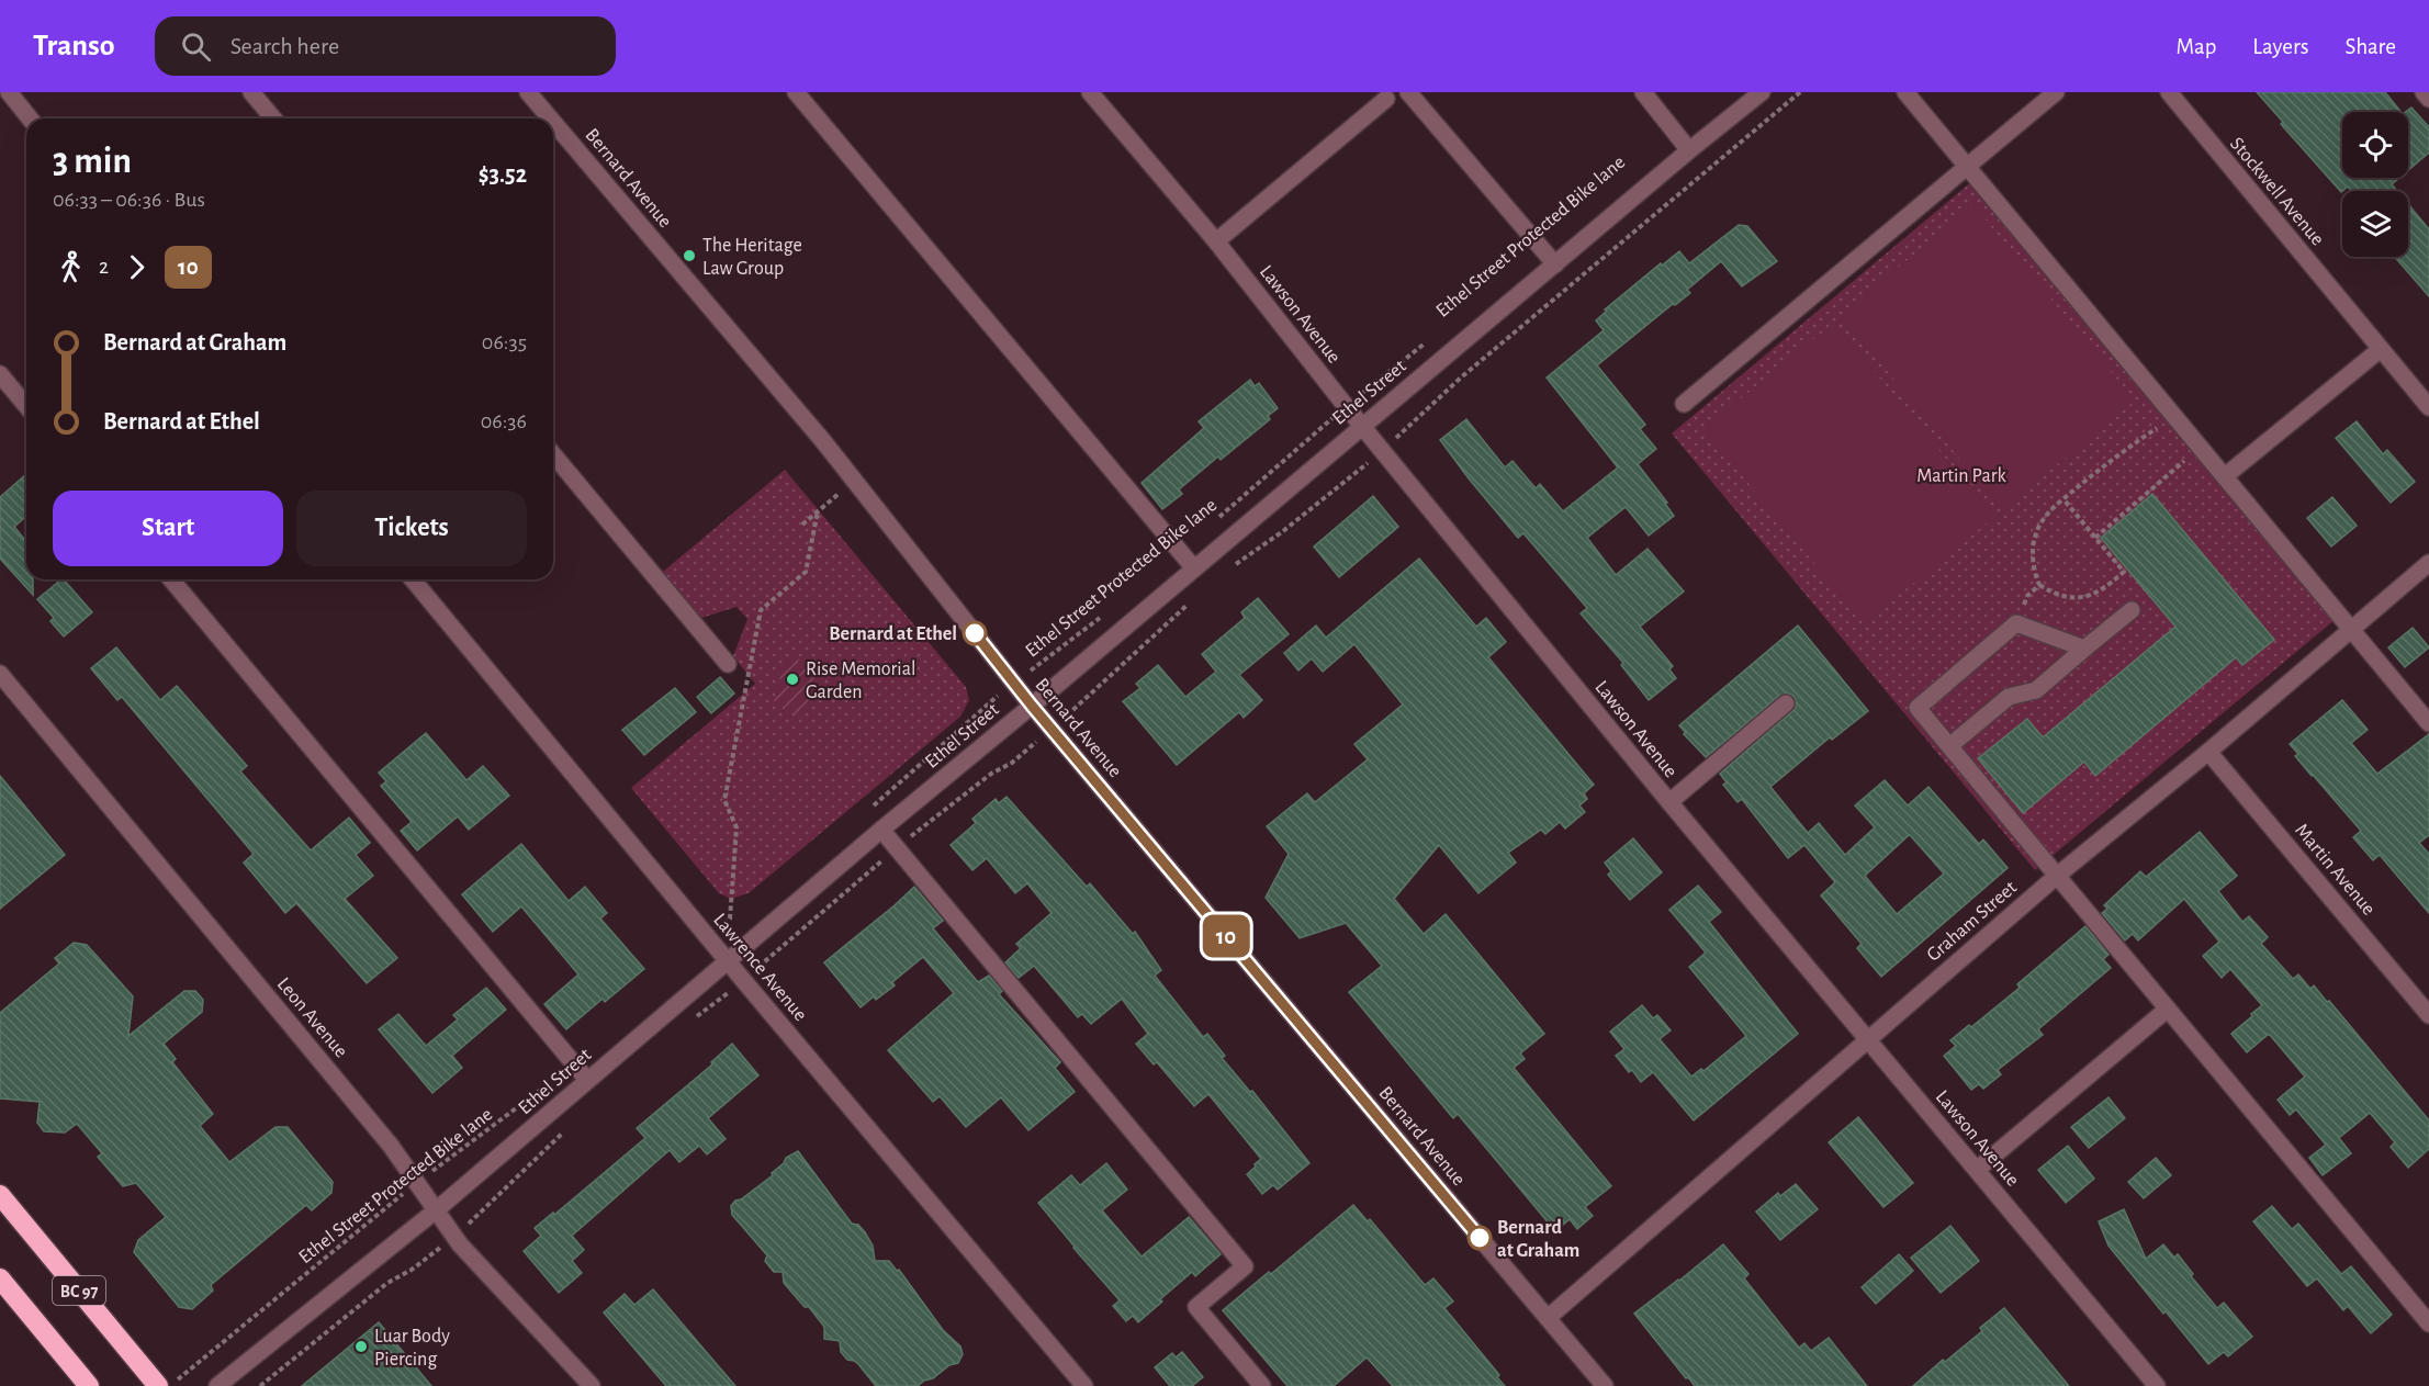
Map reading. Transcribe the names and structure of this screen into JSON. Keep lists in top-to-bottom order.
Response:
{
  "streets": {
    "highway": ["BC 97"],
    "street": [
      "Bernard Avenue",
      "Stockwell Avenue",
      "Lawson Avenue",
      "Ethel Street",
      "Martin Avenue",
      "Graham Street",
      "Lawrence Avenue",
      "Leon Avenue"
    ],
    "path": ["Ethel Street Protected Bike lane"]
  },
  "crossings": [
    ["Bernard Avenue", "Ethel Street Protected Bike lane"],
    ["Bernard Avenue", "Ethel Street"],
    ["Bernard Avenue", "Graham Street"],
    ["Ethel Street Protected Bike lane", "Lawson Avenue"],
    ["Ethel Street Protected Bike lane", "Leon Avenue"],
    ["Lawson Avenue", "Ethel Street"],
    ["Lawson Avenue", "Graham Street"],
    ["Ethel Street", "Lawrence Avenue"],
    ["Ethel Street", "Leon Avenue"],
    ["Martin Avenue", "Graham Street"]
  ],
  "parks": ["Martin Park"],
  "places": [
    "The Heritage Law Group",
    "Bernard at Ethel",
    "Rise Memorial Garden",
    "Bernard at Graham",
    "Luar Body Piercing"
  ],
  "lines": ["bus line 10"],
  "page": {
    "header": "Transo",
    "search": "Search here",
    "nav": ["Map", "Layers", "Share"],
    "on_map": "10",
    "heading": ["3 min", "06:33 – 06:36 · Bus", "$3.52"],
    "legs": ["2", "10"],
    "list": [
      {
        "name": "Bernard at Graham",
        "value": "06:35"
      },
      {
        "name": "Bernard at Ethel",
        "value": "06:36"
      }
    ],
    "buttons": ["Start", "Tickets"]
  }
}
